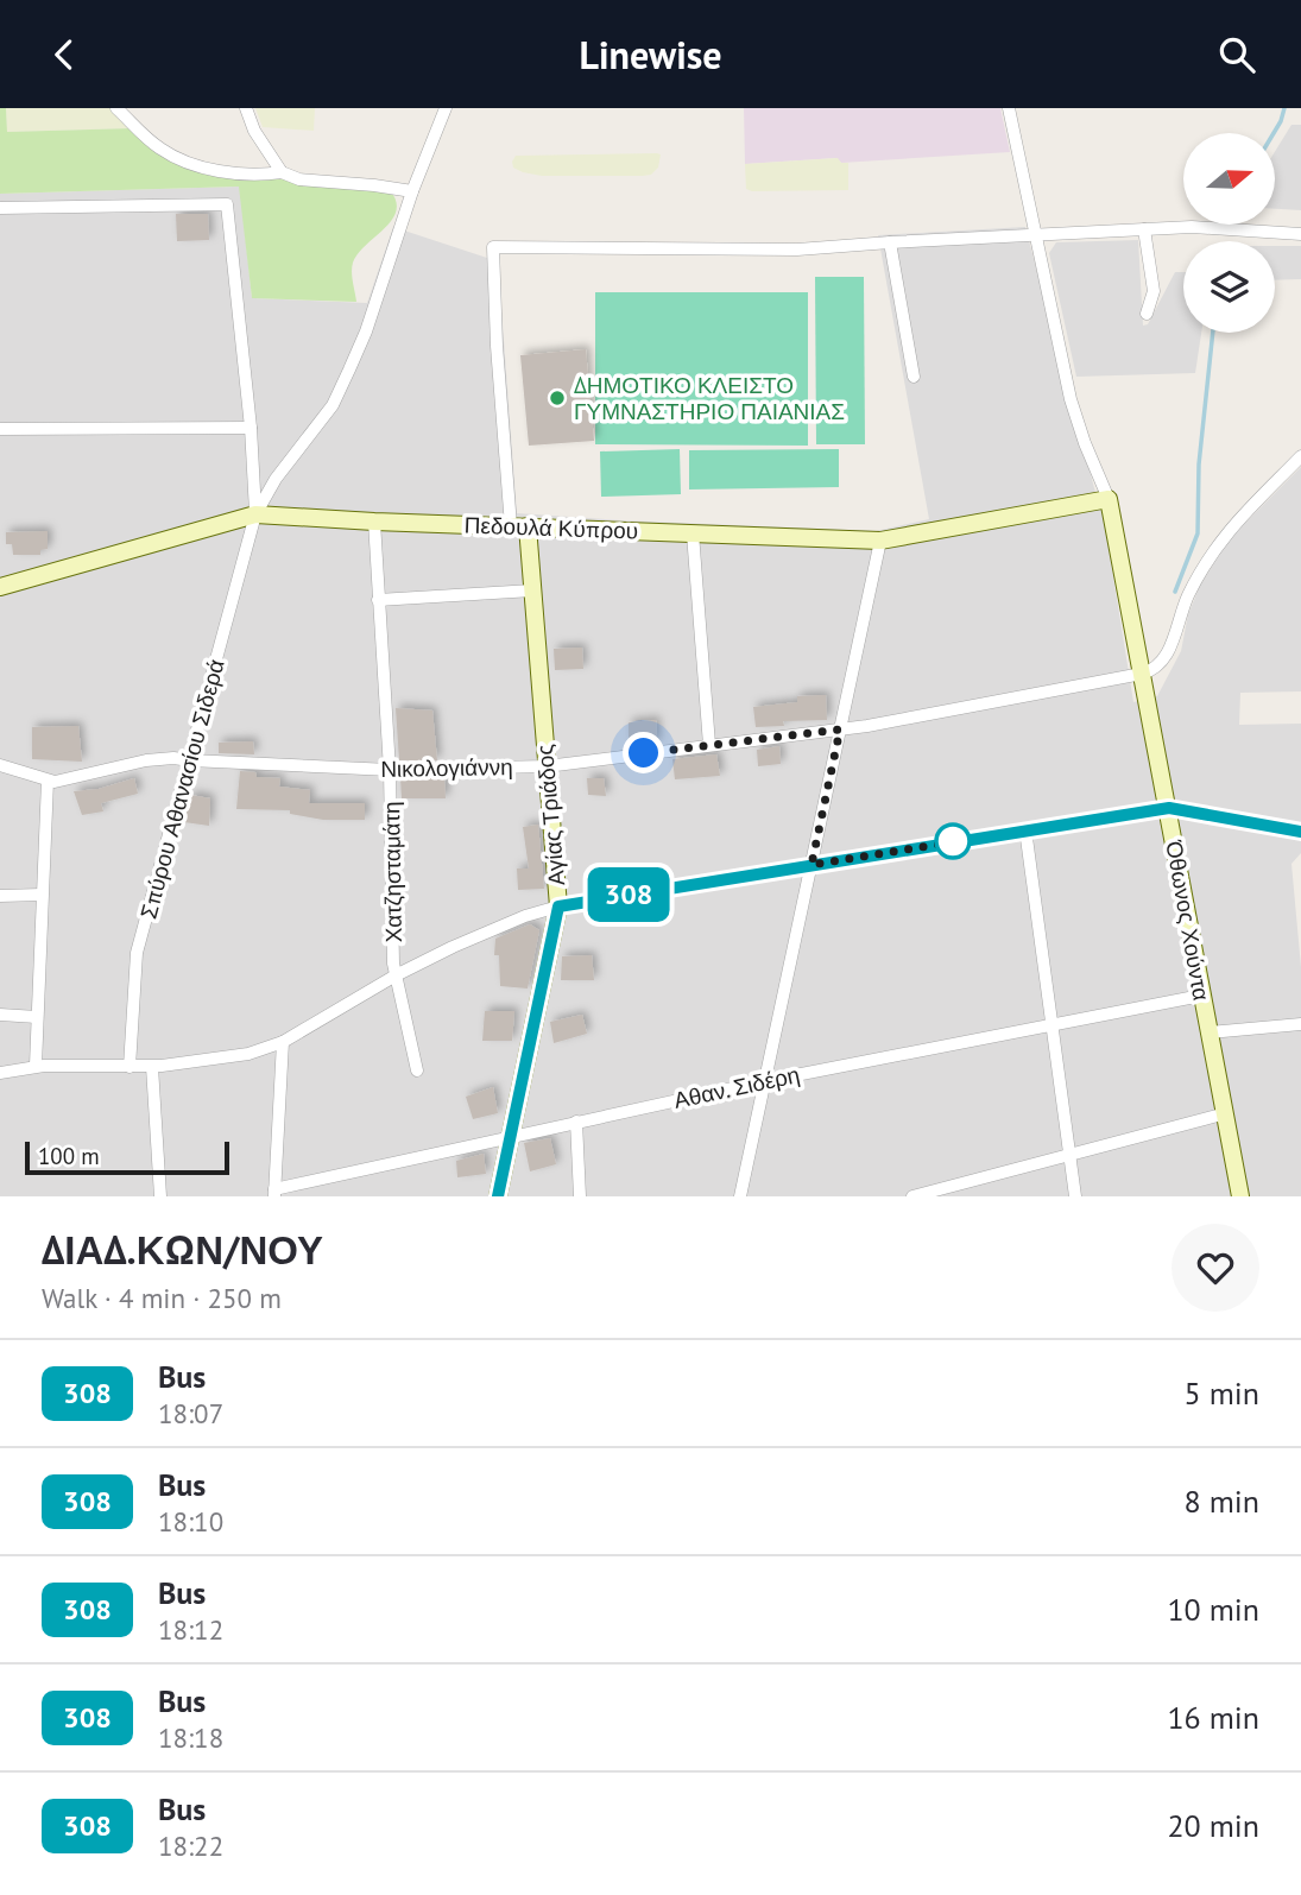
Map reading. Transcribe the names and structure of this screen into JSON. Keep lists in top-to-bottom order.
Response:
{
  "streets": {
    "street": [
      "Πεδουλά Κύπρου",
      "Νικολογιάννη",
      "Σπύρου Αθανασίου Σιδερά",
      "Αγίας Τριάδος",
      "Χατζησταμάτη",
      "Όθωνος Χούντα",
      "Αθαν. Σιδέρη"
    ]
  },
  "crossings": [
    ["Πεδουλά Κύπρου", "Σπύρου Αθανασίου Σιδερά"],
    ["Πεδουλά Κύπρου", "Αγίας Τριάδος"],
    ["Πεδουλά Κύπρου", "Χατζησταμάτη"],
    ["Πεδουλά Κύπρου", "Όθωνος Χούντα"],
    ["Νικολογιάννη", "Σπύρου Αθανασίου Σιδερά"],
    ["Νικολογιάννη", "Αγίας Τριάδος"],
    ["Νικολογιάννη", "Χατζησταμάτη"],
    ["Νικολογιάννη", "Όθωνος Χούντα"],
    ["Αγίας Τριάδος", "Αθαν. Σιδέρη"],
    ["Όθωνος Χούντα", "Αθαν. Σιδέρη"]
  ],
  "places": ["ΔΗΜΟΤΙΚΟ ΚΛΕΙΣΤΟ ΓΥΜΝΑΣΤΗΡΙΟ ΠΑΙΑΝΙΑΣ"],
  "lines": ["bus line 308"],
  "scale_bar": "100 m",
  "north": "right",
  "page": {
    "header": "Linewise",
    "on_map": "308",
    "scale": "100 m",
    "heading": ["ΔΙΑΔ.ΚΩΝ/ΝΟΥ", "Walk · 4 min · 250 m"],
    "list": [
      {
        "mark": "308",
        "name": "Bus",
        "note": "18:07",
        "value": "5 min"
      },
      {
        "mark": "308",
        "name": "Bus",
        "note": "18:10",
        "value": "8 min"
      },
      {
        "mark": "308",
        "name": "Bus",
        "note": "18:12",
        "value": "10 min"
      },
      {
        "mark": "308",
        "name": "Bus",
        "note": "18:18",
        "value": "16 min"
      },
      {
        "mark": "308",
        "name": "Bus",
        "note": "18:22",
        "value": "20 min"
      }
    ]
  }
}
